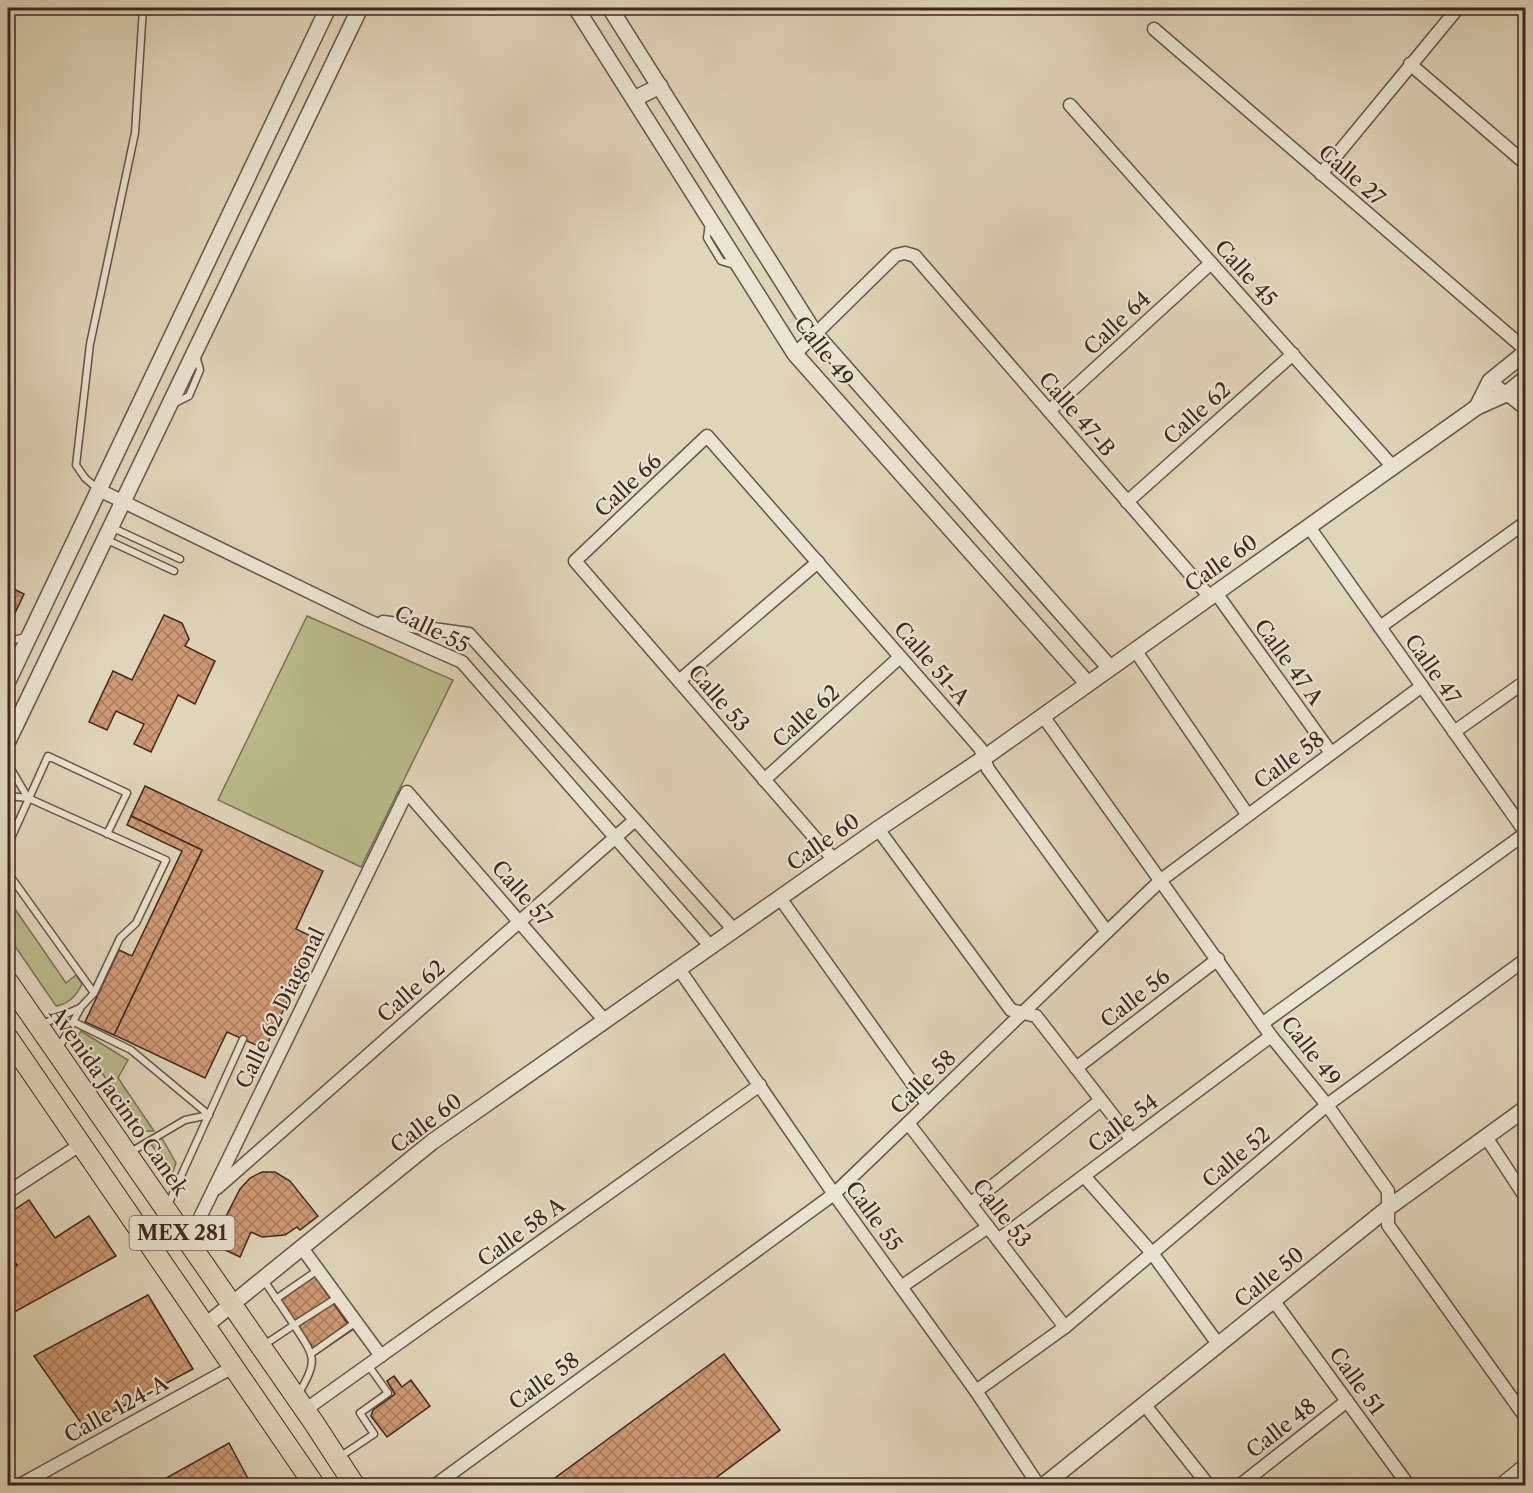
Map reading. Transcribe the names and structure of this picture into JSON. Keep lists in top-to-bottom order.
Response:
{
  "streets": {
    "main road": ["Avenida Jacinto Canek", "MEX 281"],
    "street": [
      "Calle 27",
      "Calle 45",
      "Calle 64",
      "Calle 49",
      "Calle 62",
      "Calle 47-B",
      "Calle 66",
      "Calle 60",
      "Calle 55",
      "Calle 47 A",
      "Calle 51-A",
      "Calle 47",
      "Calle 53",
      "Calle 58",
      "Calle 57",
      "Calle 56",
      "Calle 62 Diagonal",
      "Calle 54",
      "Calle 52",
      "Calle 58 A",
      "Calle 50",
      "Calle 51",
      "Calle 124-A",
      "Calle 48"
    ]
  },
  "crossings": [
    ["Calle 27", "Calle 60"],
    ["Calle 45", "Calle 64"],
    ["Calle 45", "Calle 62"],
    ["Calle 45", "Calle 60"],
    ["Calle 64", "Calle 47-B"],
    ["Calle 49", "Calle 47-B"],
    ["Calle 49", "Calle 60"],
    ["Calle 49", "Calle 58"],
    ["Calle 49", "Calle 56"],
    ["Calle 49", "Calle 54"],
    ["Calle 49", "Calle 52"],
    ["Calle 49", "Calle 50"],
    ["Calle 62", "Calle 47-B"],
    ["Calle 62", "Calle 55"],
    ["Calle 62", "Calle 51-A"],
    ["Calle 62", "Calle 53"],
    ["Calle 62", "Calle 57"],
    ["Calle 62", "Calle 62 Diagonal"],
    ["Calle 47-B", "Calle 60"],
    ["Calle 47-B", "Calle 47 A"],
    ["Calle 66", "Calle 51-A"],
    ["Calle 66", "Calle 53"],
    ["Calle 60", "Calle 55"],
    ["Calle 60", "Calle 47 A"],
    ["Calle 60", "Calle 51-A"],
    ["Calle 60", "Calle 47"],
    ["Calle 60", "Calle 53"],
    ["Calle 60", "Calle 57"],
    ["Calle 60", "Avenida Jacinto Canek"],
    ["Calle 60", "MEX 281"],
    ["Calle 55", "Calle 58"],
    ["Calle 55", "Calle 52"],
    ["Calle 55", "Calle 58 A"],
    ["Calle 55", "Calle 50"],
    ["Calle 47 A", "Calle 58"],
    ["Calle 51-A", "Calle 58"],
    ["Calle 47", "Calle 58"],
    ["Calle 53", "Calle 58"],
    ["Calle 53", "Calle 54"],
    ["Calle 53", "Calle 52"],
    ["Calle 57", "Calle 62 Diagonal"],
    ["Calle 62 Diagonal", "Avenida Jacinto Canek"],
    ["Avenida Jacinto Canek", "Calle 58 A"],
    ["MEX 281", "Calle 124-A"],
    ["Calle 50", "Calle 51"],
    ["Calle 51", "Calle 48"]
  ]
}
